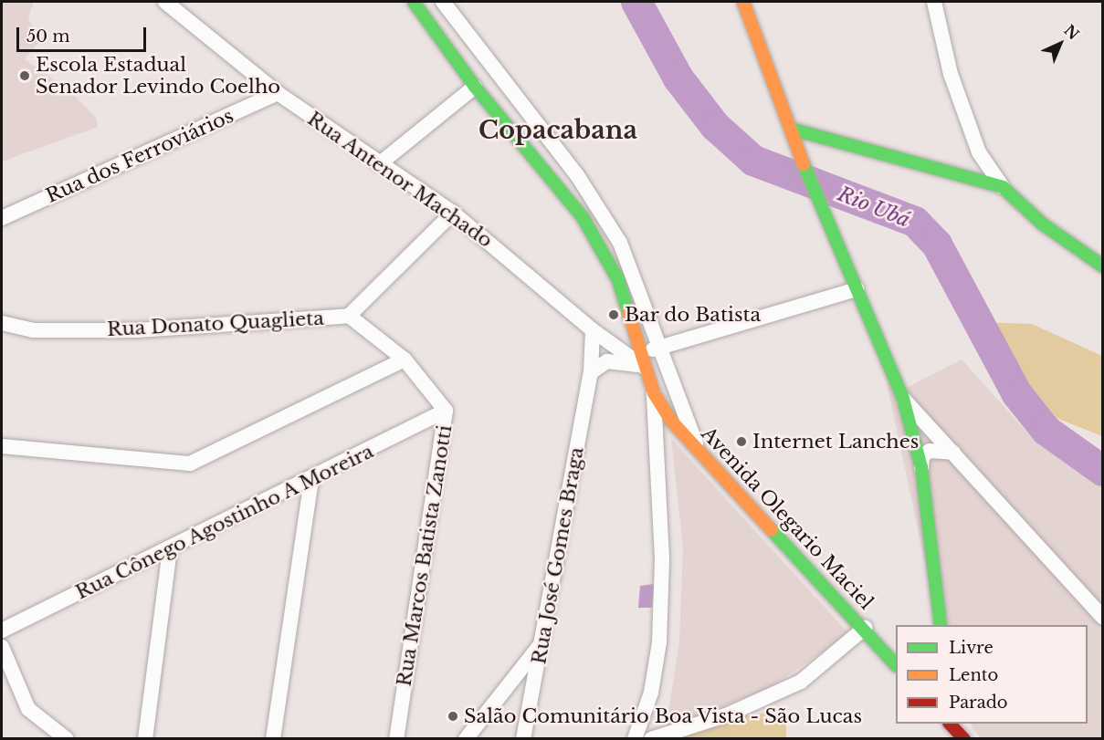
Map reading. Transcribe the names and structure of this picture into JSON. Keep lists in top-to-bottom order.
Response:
{
  "streets": {
    "main road": ["Avenida Olegario Maciel"],
    "street": [
      "Rua dos Ferroviários",
      "Rua Antenor Machado",
      "Rua Donato Quaglieta",
      "Rua Cônego Agostinho A Moreira",
      "Rua Marcos Batista Zanotti",
      "Rua José Gomes Braga"
    ]
  },
  "crossings": [
    ["Rua dos Ferroviários", "Rua Antenor Machado"],
    ["Rua Antenor Machado", "Rua Donato Quaglieta"],
    ["Rua Antenor Machado", "Avenida Olegario Maciel"],
    ["Rua Antenor Machado", "Rua José Gomes Braga"],
    ["Rua Donato Quaglieta", "Rua Marcos Batista Zanotti"],
    ["Rua Cônego Agostinho A Moreira", "Rua Marcos Batista Zanotti"]
  ],
  "districts": ["Copacabana"],
  "water": ["Rio Ubá"],
  "places": [
    "Escola Estadual Senador Levindo Coelho",
    "Bar do Batista",
    "Internet Lanches",
    "Salão Comunitário Boa Vista - São Lucas"
  ],
  "legend": ["Livre", "Lento", "Parado"],
  "scale_bar": "50 m",
  "north": "top right"
}
